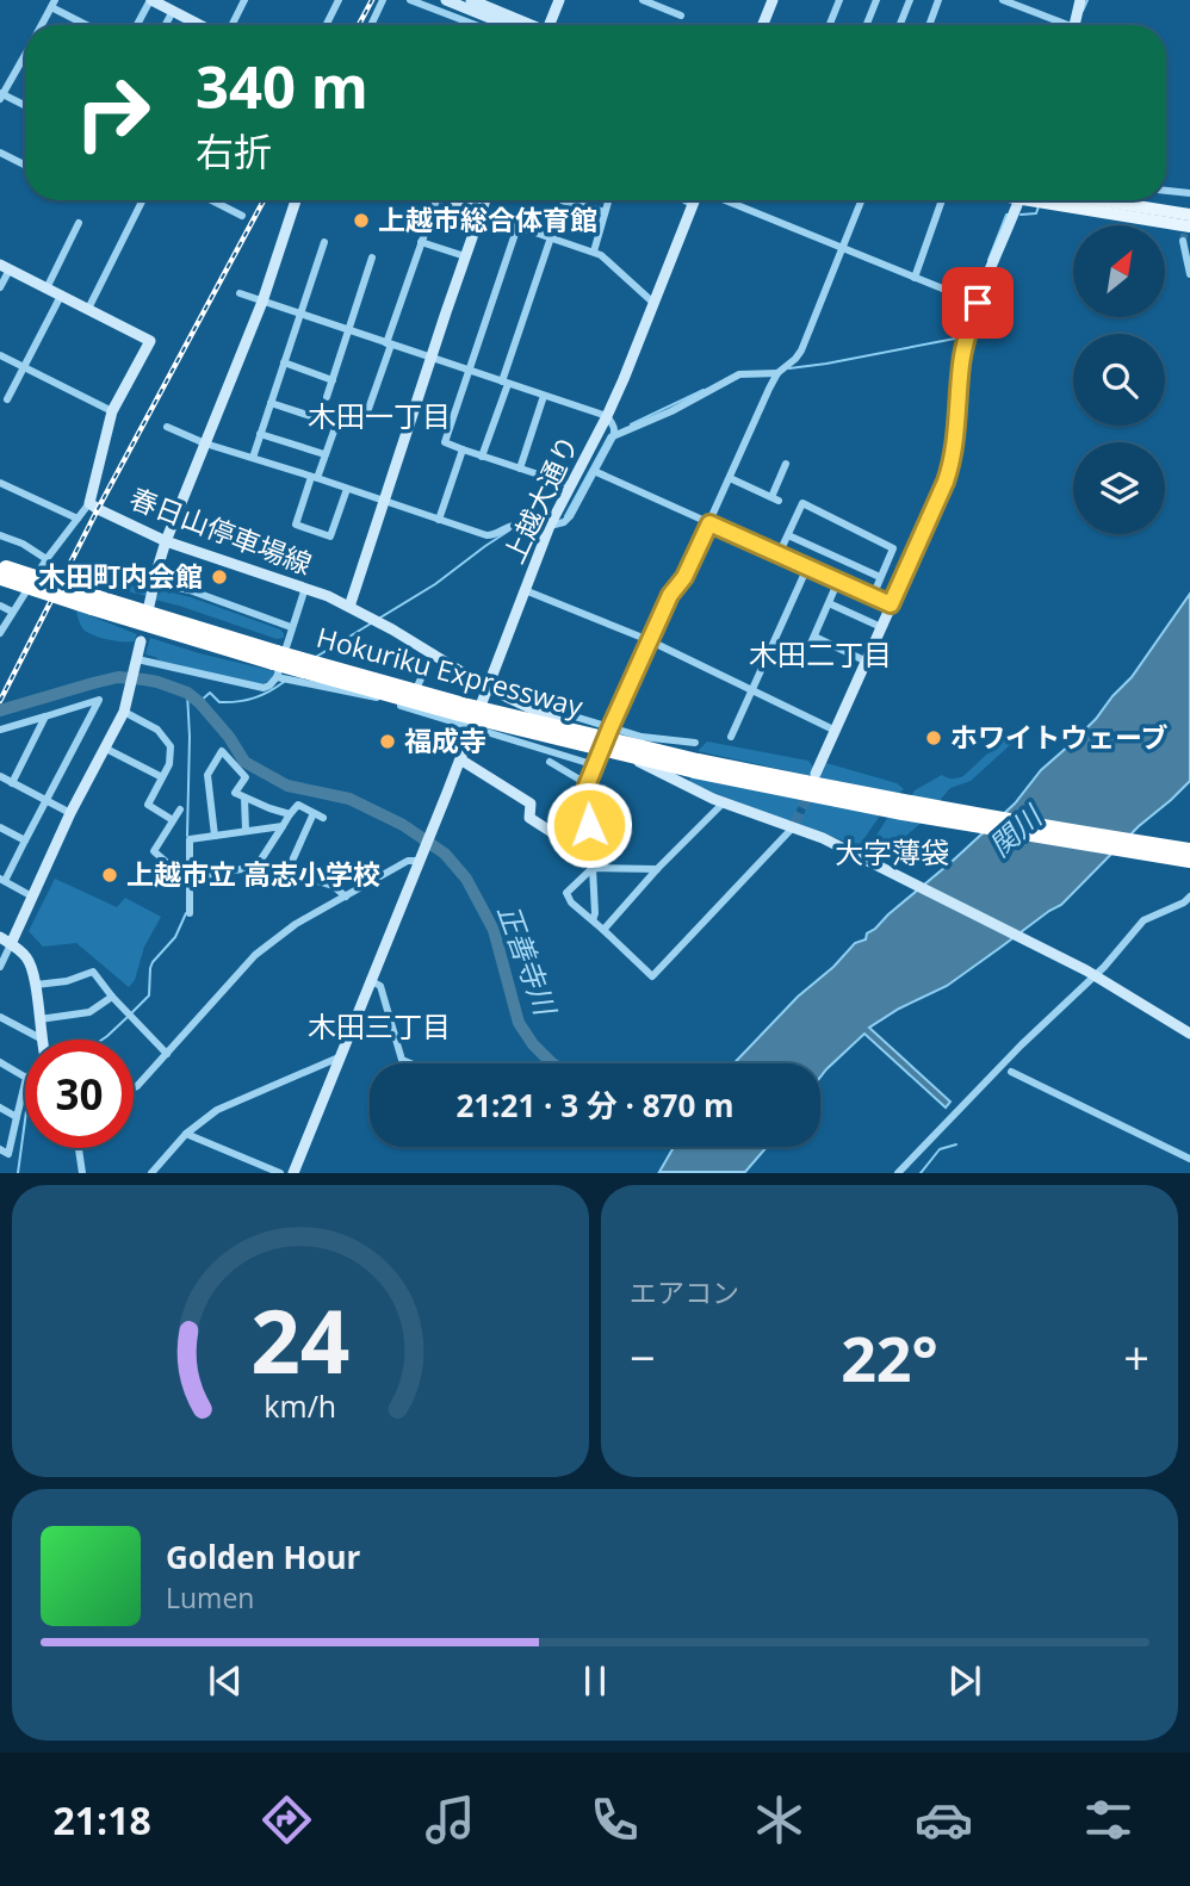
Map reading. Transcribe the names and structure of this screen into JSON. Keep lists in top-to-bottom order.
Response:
{
  "streets": {
    "highway": ["Hokuriku Expressway"],
    "street": ["上越大通り", "春日山停車場線"]
  },
  "crossings": [
    ["上越大通り", "春日山停車場線"]
  ],
  "districts": [
    "木田一丁目",
    "木田二丁目",
    "大字薄袋",
    "木田三丁目"
  ],
  "water": ["関川", "正善寺川"],
  "places": [
    "上越市総合体育館",
    "木田町内会館",
    "ホワイトウェーブ",
    "福成寺",
    "上越市立 高志小学校"
  ],
  "north": "top right",
  "page": {
    "turn": ["340 m", "右折"],
    "limit": "30",
    "trip": "21:21 · 3 分 · 870 m",
    "tile": "エアコン",
    "heat": ["−", "22°", "+"],
    "song": ["Golden Hour", "Lumen"],
    "tabs": "21:18",
    "gauge": ["24", "km/h"]
  }
}
